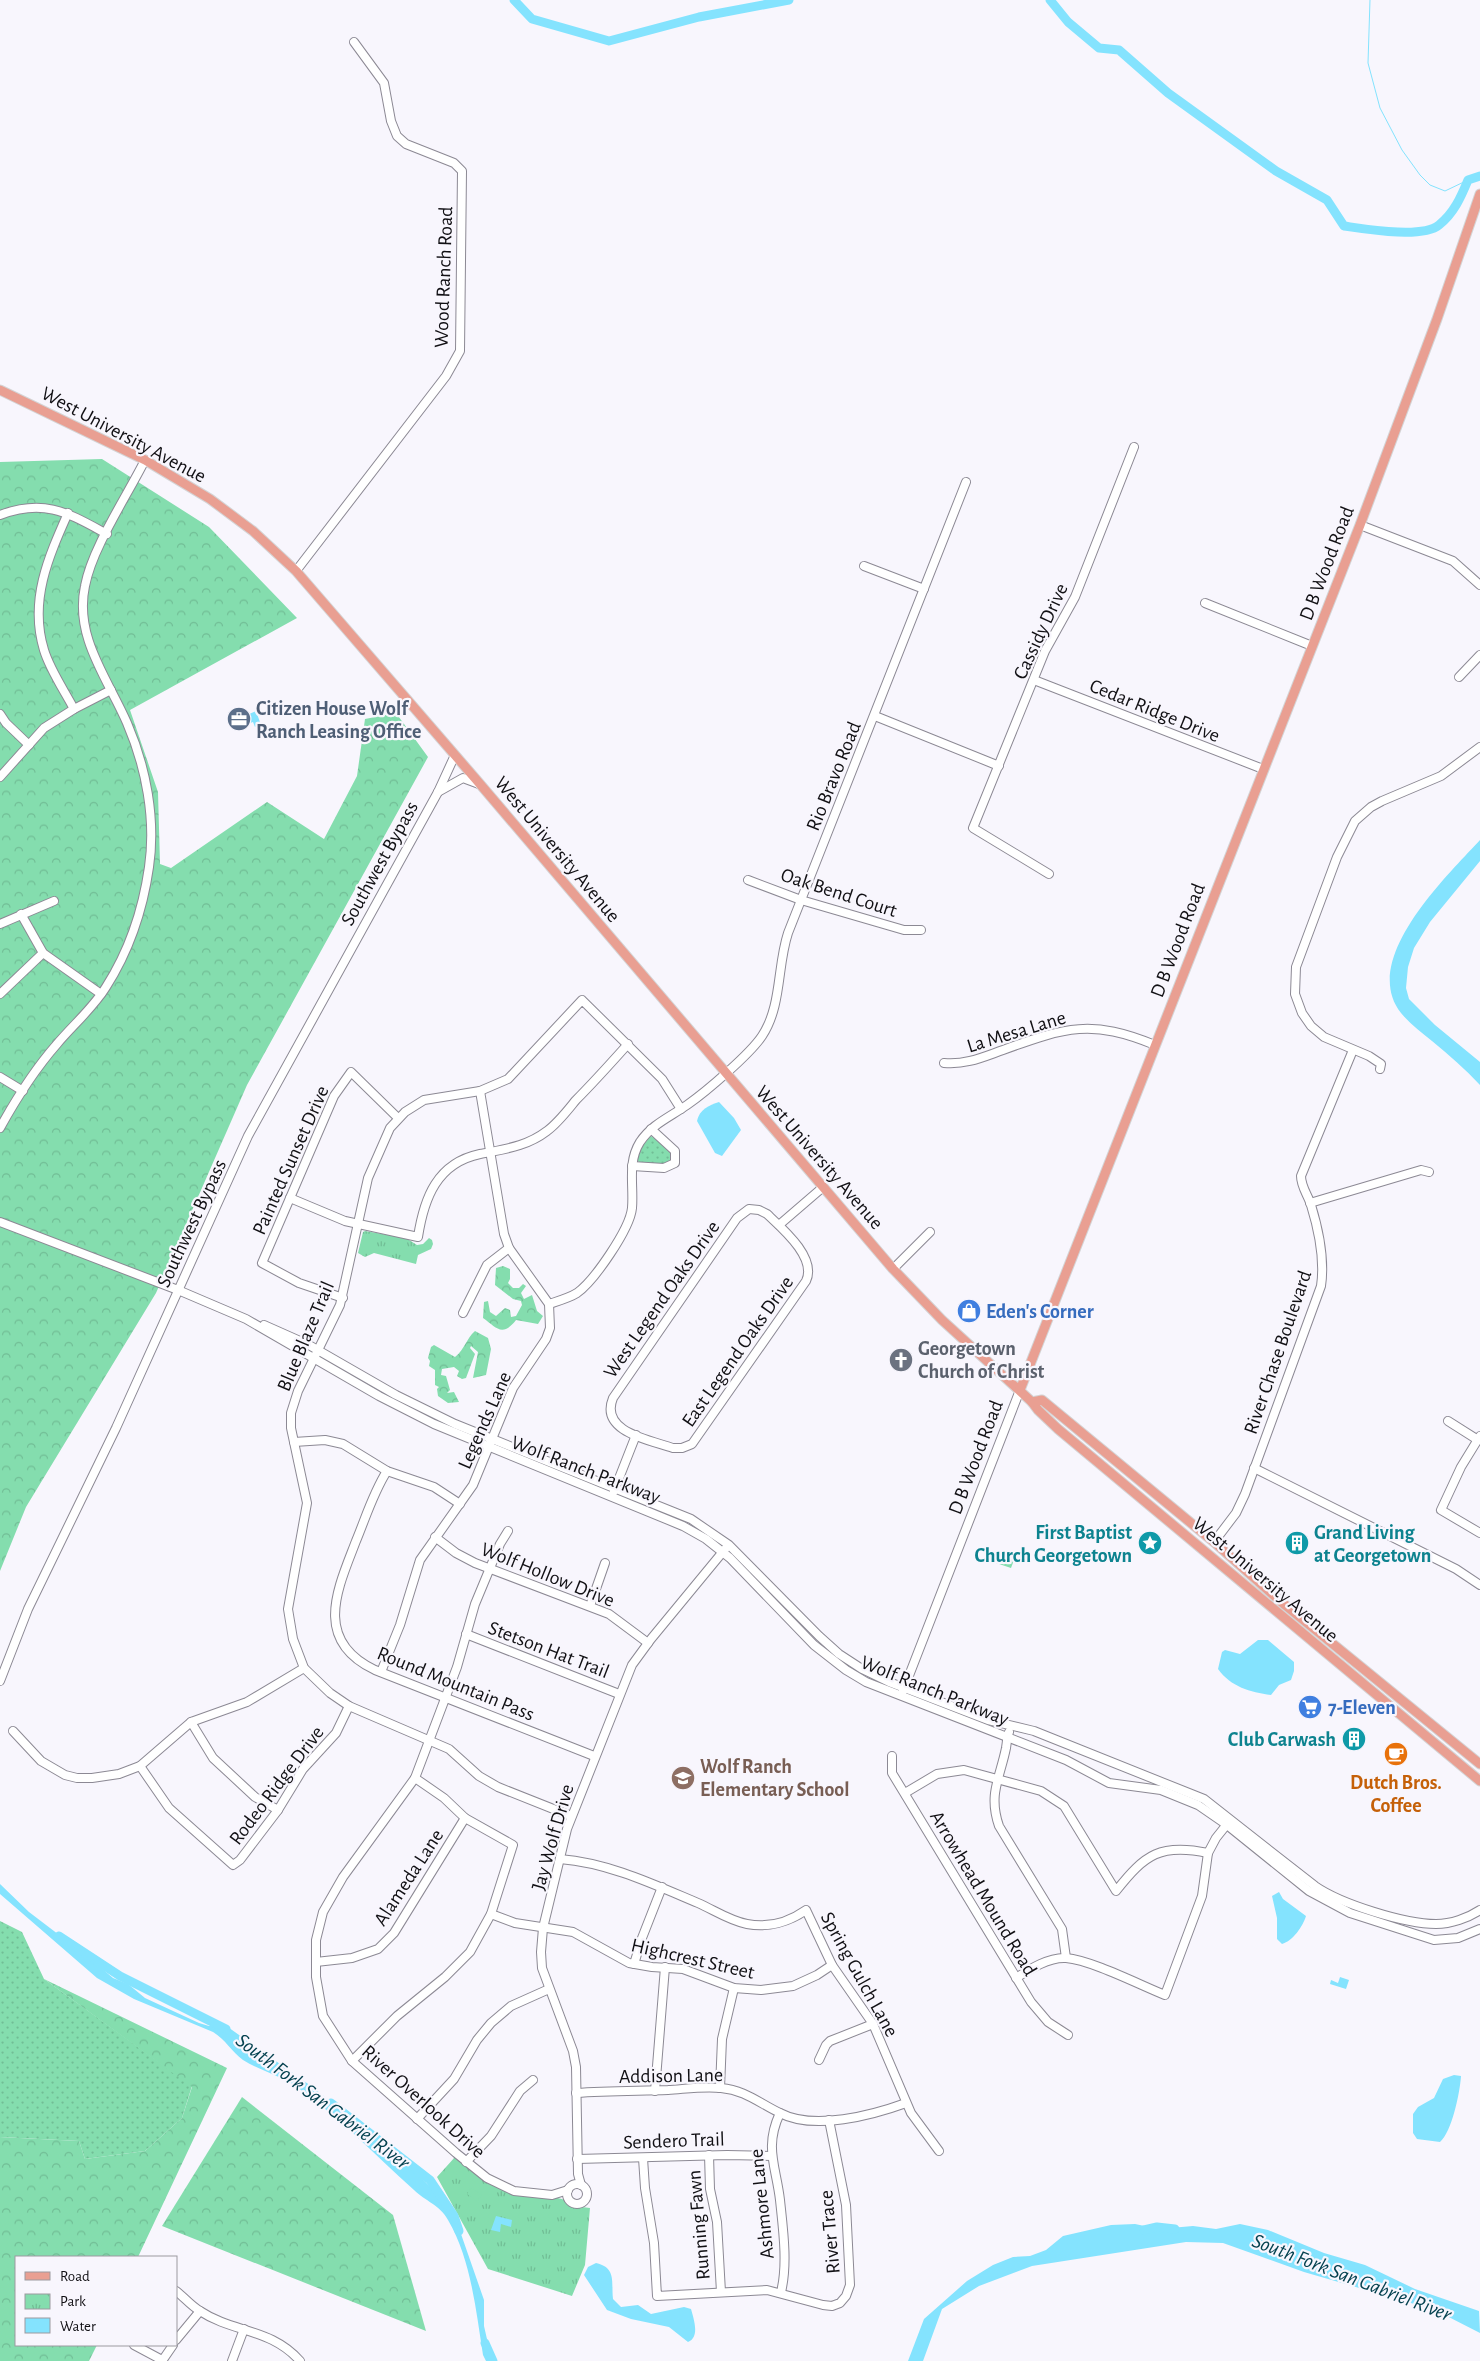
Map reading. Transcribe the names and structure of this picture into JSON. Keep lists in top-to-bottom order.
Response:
{
  "streets": {
    "main road": ["West University Avenue", "D B Wood Road"],
    "street": [
      "Wood Ranch Road",
      "Cassidy Drive",
      "Cedar Ridge Drive",
      "Rio Bravo Road",
      "Southwest Bypass",
      "Oak Bend Court",
      "La Mesa Lane",
      "Painted Sunset Drive",
      "West Legend Oaks Drive",
      "Blue Blaze Trail",
      "East Legend Oaks Drive",
      "River Chase Boulevard",
      "Legends Lane",
      "Wolf Ranch Parkway",
      "Wolf Hollow Drive",
      "Stetson Hat Trail",
      "Round Mountain Pass",
      "Rodeo Ridge Drive",
      "Jay Wolf Drive",
      "Alameda Lane",
      "Arrowhead Mound Road",
      "Highcrest Street",
      "Spring Gulch Lane",
      "Addison Lane",
      "River Overlook Drive",
      "Sendero Trail",
      "Ashmore Lane",
      "Running Fawn",
      "River Trace"
    ]
  },
  "crossings": [
    ["Wood Ranch Road", "West University Avenue"],
    ["West University Avenue", "D B Wood Road"],
    ["West University Avenue", "Rio Bravo Road"],
    ["West University Avenue", "Southwest Bypass"],
    ["West University Avenue", "River Chase Boulevard"],
    ["D B Wood Road", "Cedar Ridge Drive"],
    ["D B Wood Road", "La Mesa Lane"],
    ["D B Wood Road", "Wolf Ranch Parkway"],
    ["Cassidy Drive", "Cedar Ridge Drive"],
    ["Rio Bravo Road", "Oak Bend Court"],
    ["Southwest Bypass", "Wolf Ranch Parkway"],
    ["Painted Sunset Drive", "Blue Blaze Trail"],
    ["West Legend Oaks Drive", "East Legend Oaks Drive"],
    ["Blue Blaze Trail", "Wolf Ranch Parkway"],
    ["Blue Blaze Trail", "Rodeo Ridge Drive"],
    ["Blue Blaze Trail", "Jay Wolf Drive"],
    ["Blue Blaze Trail", "River Overlook Drive"],
    ["Legends Lane", "Wolf Ranch Parkway"],
    ["Legends Lane", "Wolf Hollow Drive"],
    ["Legends Lane", "Round Mountain Pass"],
    ["Wolf Ranch Parkway", "Jay Wolf Drive"],
    ["Wolf Hollow Drive", "Jay Wolf Drive"],
    ["Wolf Hollow Drive", "River Overlook Drive"],
    ["Stetson Hat Trail", "Jay Wolf Drive"],
    ["Stetson Hat Trail", "River Overlook Drive"],
    ["Round Mountain Pass", "Jay Wolf Drive"],
    ["Round Mountain Pass", "River Overlook Drive"],
    ["Jay Wolf Drive", "Highcrest Street"],
    ["Jay Wolf Drive", "Spring Gulch Lane"],
    ["Jay Wolf Drive", "Addison Lane"],
    ["Jay Wolf Drive", "Sendero Trail"],
    ["Alameda Lane", "River Overlook Drive"],
    ["Highcrest Street", "Spring Gulch Lane"],
    ["Spring Gulch Lane", "Addison Lane"],
    ["Addison Lane", "Ashmore Lane"],
    ["Addison Lane", "River Trace"],
    ["Sendero Trail", "Ashmore Lane"],
    ["Sendero Trail", "Running Fawn"],
    ["Sendero Trail", "River Trace"],
    ["Ashmore Lane", "River Trace"],
    ["Running Fawn", "River Trace"]
  ],
  "water": ["South Fork San Gabriel River"],
  "places": {
    "office": ["Citizen House Wolf Ranch Leasing Office"],
    "shop": ["Eden's Corner"],
    "church": ["Georgetown Church of Christ"],
    "place": ["First Baptist Church Georgetown"],
    "building": ["Grand Living at Georgetown", "Club Carwash"],
    "supermarket": ["7-Eleven"],
    "cafe": ["Dutch Bros. Coffee"],
    "school or university": ["Wolf Ranch Elementary School"]
  },
  "legend": ["Road", "Park", "Water"]
}
